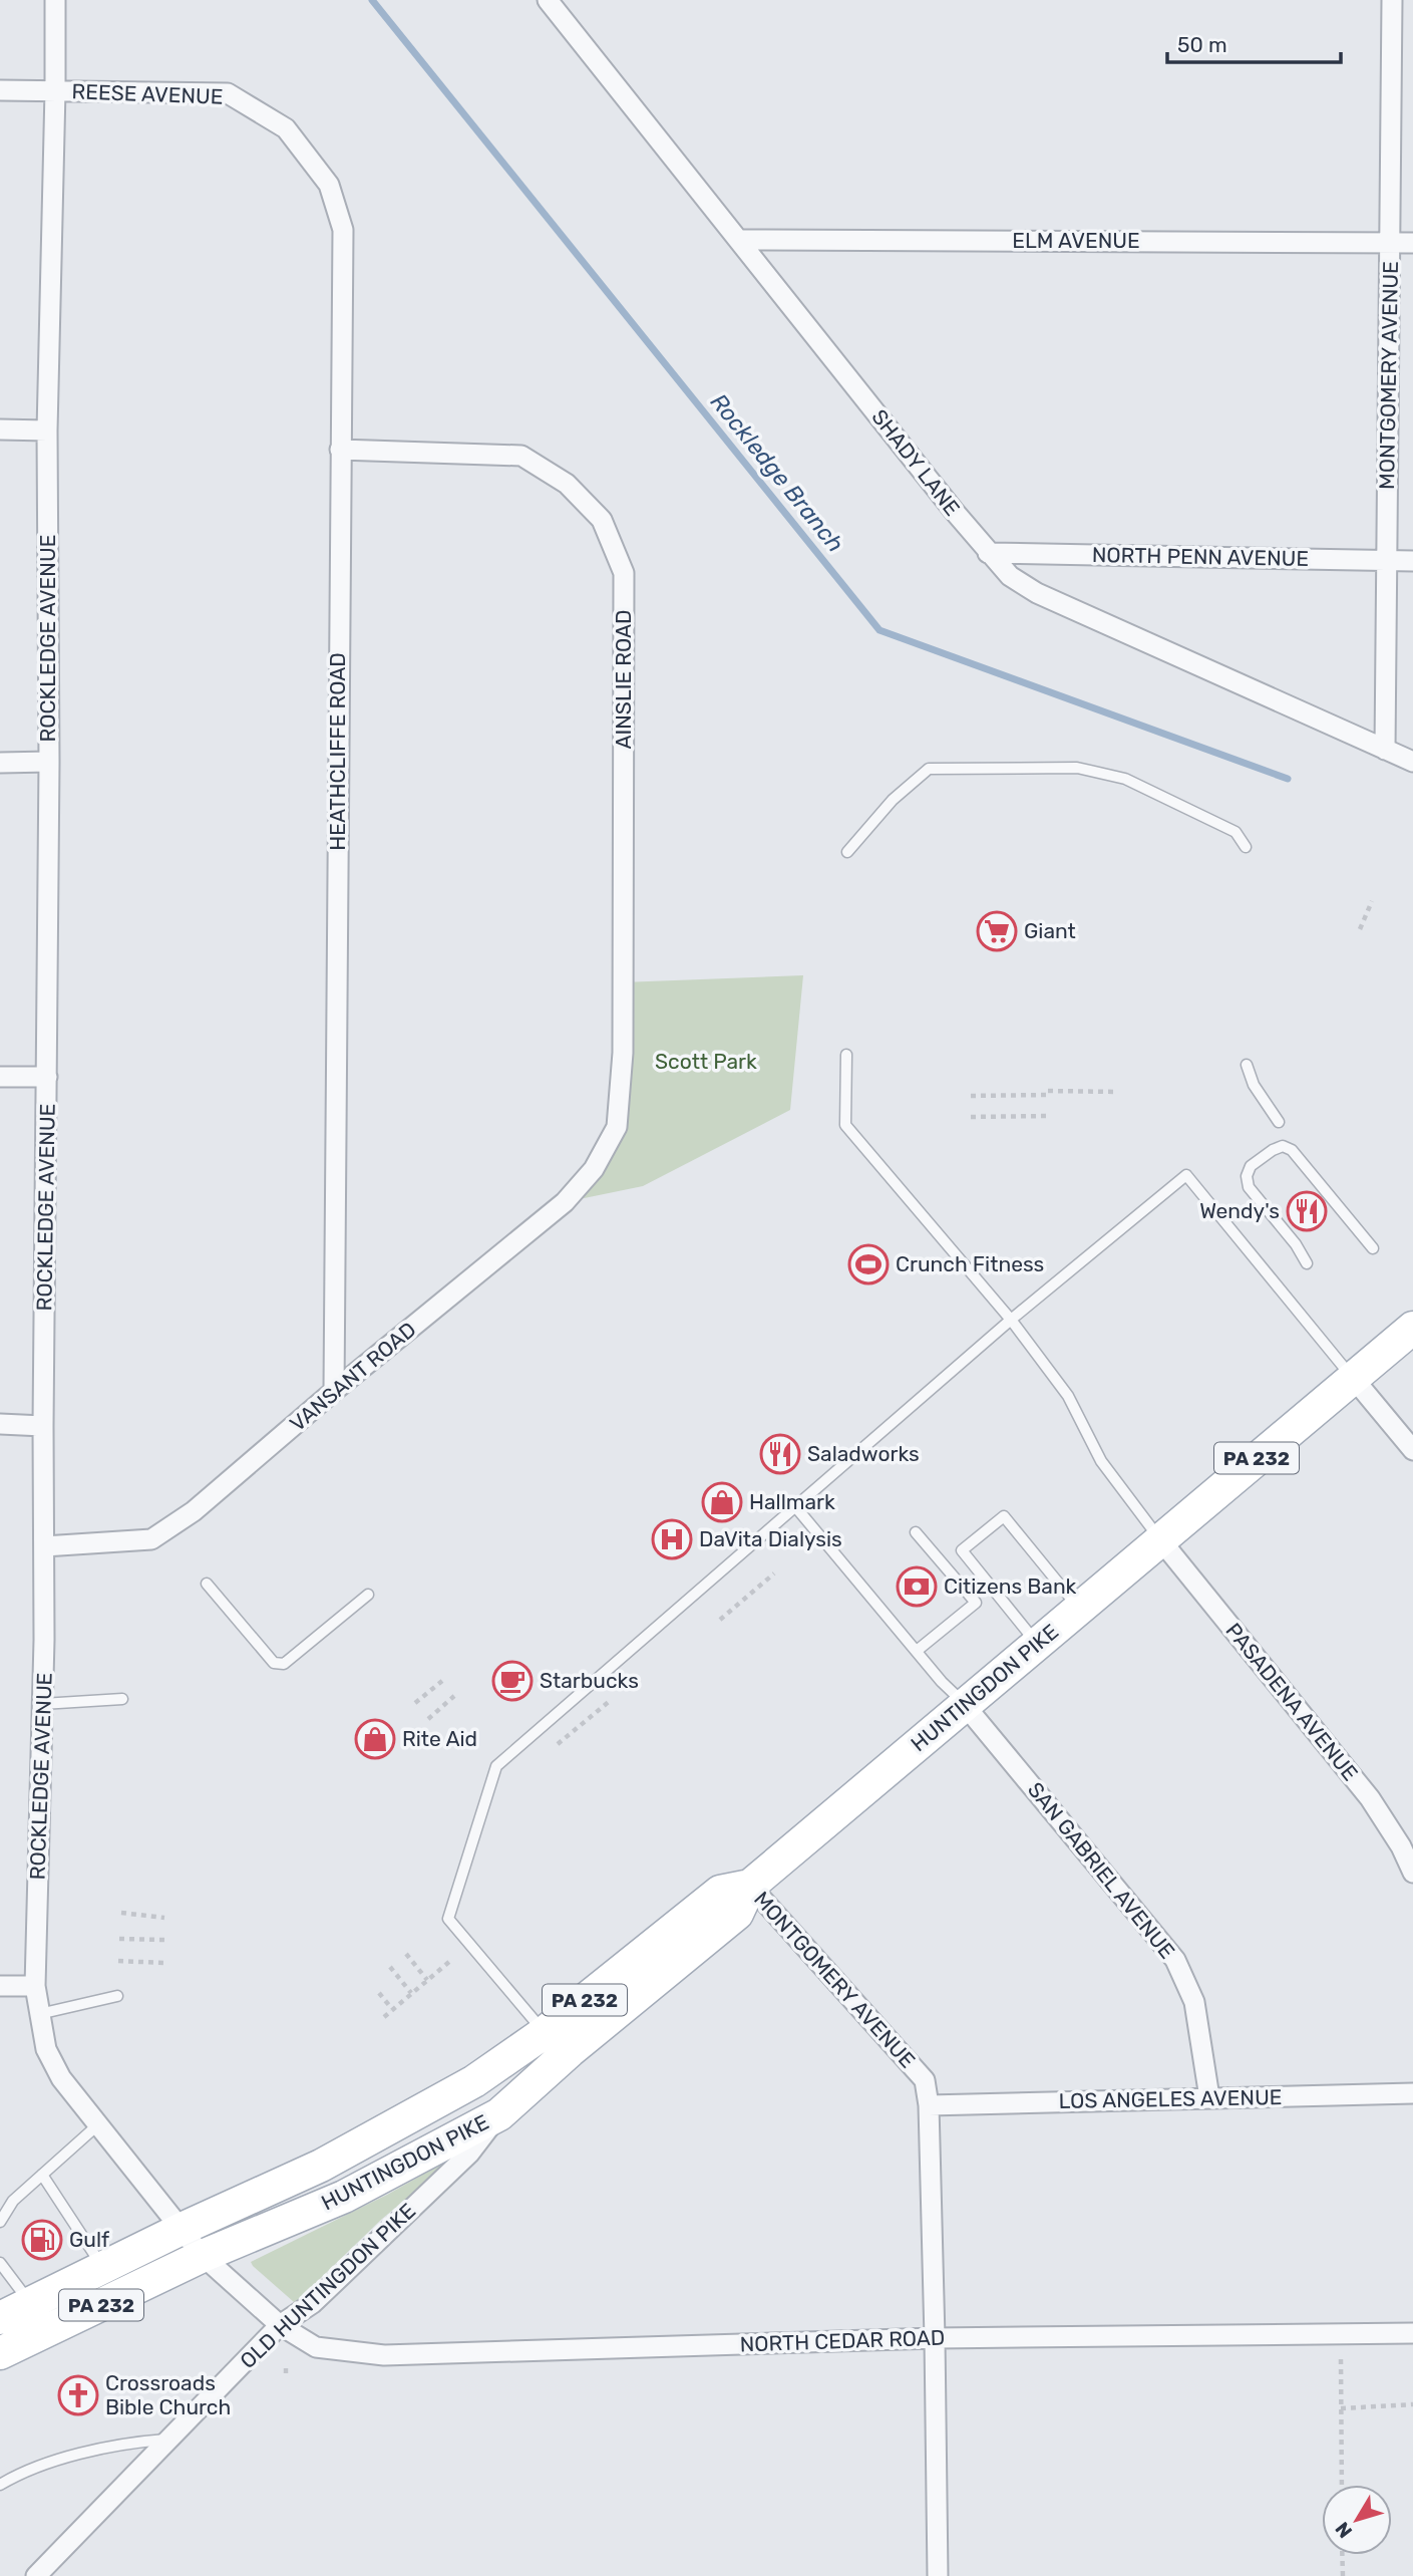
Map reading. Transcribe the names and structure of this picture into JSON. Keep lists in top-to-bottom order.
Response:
{
  "streets": {
    "main road": ["PA 232", "HUNTINGDON PIKE"],
    "street": [
      "REESE AVENUE",
      "ELM AVENUE",
      "MONTGOMERY AVENUE",
      "SHADY LANE",
      "NORTH PENN AVENUE",
      "ROCKLEDGE AVENUE",
      "AINSLIE ROAD",
      "HEATHCLIFFE ROAD",
      "VANSANT ROAD",
      "PASADENA AVENUE",
      "SAN GABRIEL AVENUE",
      "LOS ANGELES AVENUE",
      "OLD HUNTINGDON PIKE",
      "NORTH CEDAR ROAD"
    ]
  },
  "crossings": [
    ["REESE AVENUE", "ROCKLEDGE AVENUE"],
    ["REESE AVENUE", "HEATHCLIFFE ROAD"],
    ["ELM AVENUE", "MONTGOMERY AVENUE"],
    ["ELM AVENUE", "SHADY LANE"],
    ["MONTGOMERY AVENUE", "SHADY LANE"],
    ["MONTGOMERY AVENUE", "NORTH PENN AVENUE"],
    ["MONTGOMERY AVENUE", "HUNTINGDON PIKE"],
    ["MONTGOMERY AVENUE", "LOS ANGELES AVENUE"],
    ["MONTGOMERY AVENUE", "NORTH CEDAR ROAD"],
    ["SHADY LANE", "NORTH PENN AVENUE"],
    ["ROCKLEDGE AVENUE", "VANSANT ROAD"],
    ["ROCKLEDGE AVENUE", "HUNTINGDON PIKE"],
    ["ROCKLEDGE AVENUE", "OLD HUNTINGDON PIKE"],
    ["ROCKLEDGE AVENUE", "NORTH CEDAR ROAD"],
    ["AINSLIE ROAD", "HEATHCLIFFE ROAD"],
    ["AINSLIE ROAD", "VANSANT ROAD"],
    ["HEATHCLIFFE ROAD", "VANSANT ROAD"],
    ["HUNTINGDON PIKE", "PASADENA AVENUE"],
    ["HUNTINGDON PIKE", "SAN GABRIEL AVENUE"],
    ["HUNTINGDON PIKE", "OLD HUNTINGDON PIKE"],
    ["SAN GABRIEL AVENUE", "LOS ANGELES AVENUE"],
    ["OLD HUNTINGDON PIKE", "NORTH CEDAR ROAD"]
  ],
  "water": ["Rockledge Branch"],
  "parks": ["Scott Park"],
  "places": {
    "supermarket": ["Giant"],
    "restaurant": ["Wendy's", "Saladworks"],
    "sports": ["Crunch Fitness"],
    "shop": ["Hallmark", "Rite Aid"],
    "hospital": ["DaVita Dialysis"],
    "bank": ["Citizens Bank"],
    "cafe": ["Starbucks"],
    "fuel station": ["Gulf"],
    "church": ["Crossroads Bible Church"]
  },
  "scale_bar": "50 m",
  "north": "bottom left"
}
